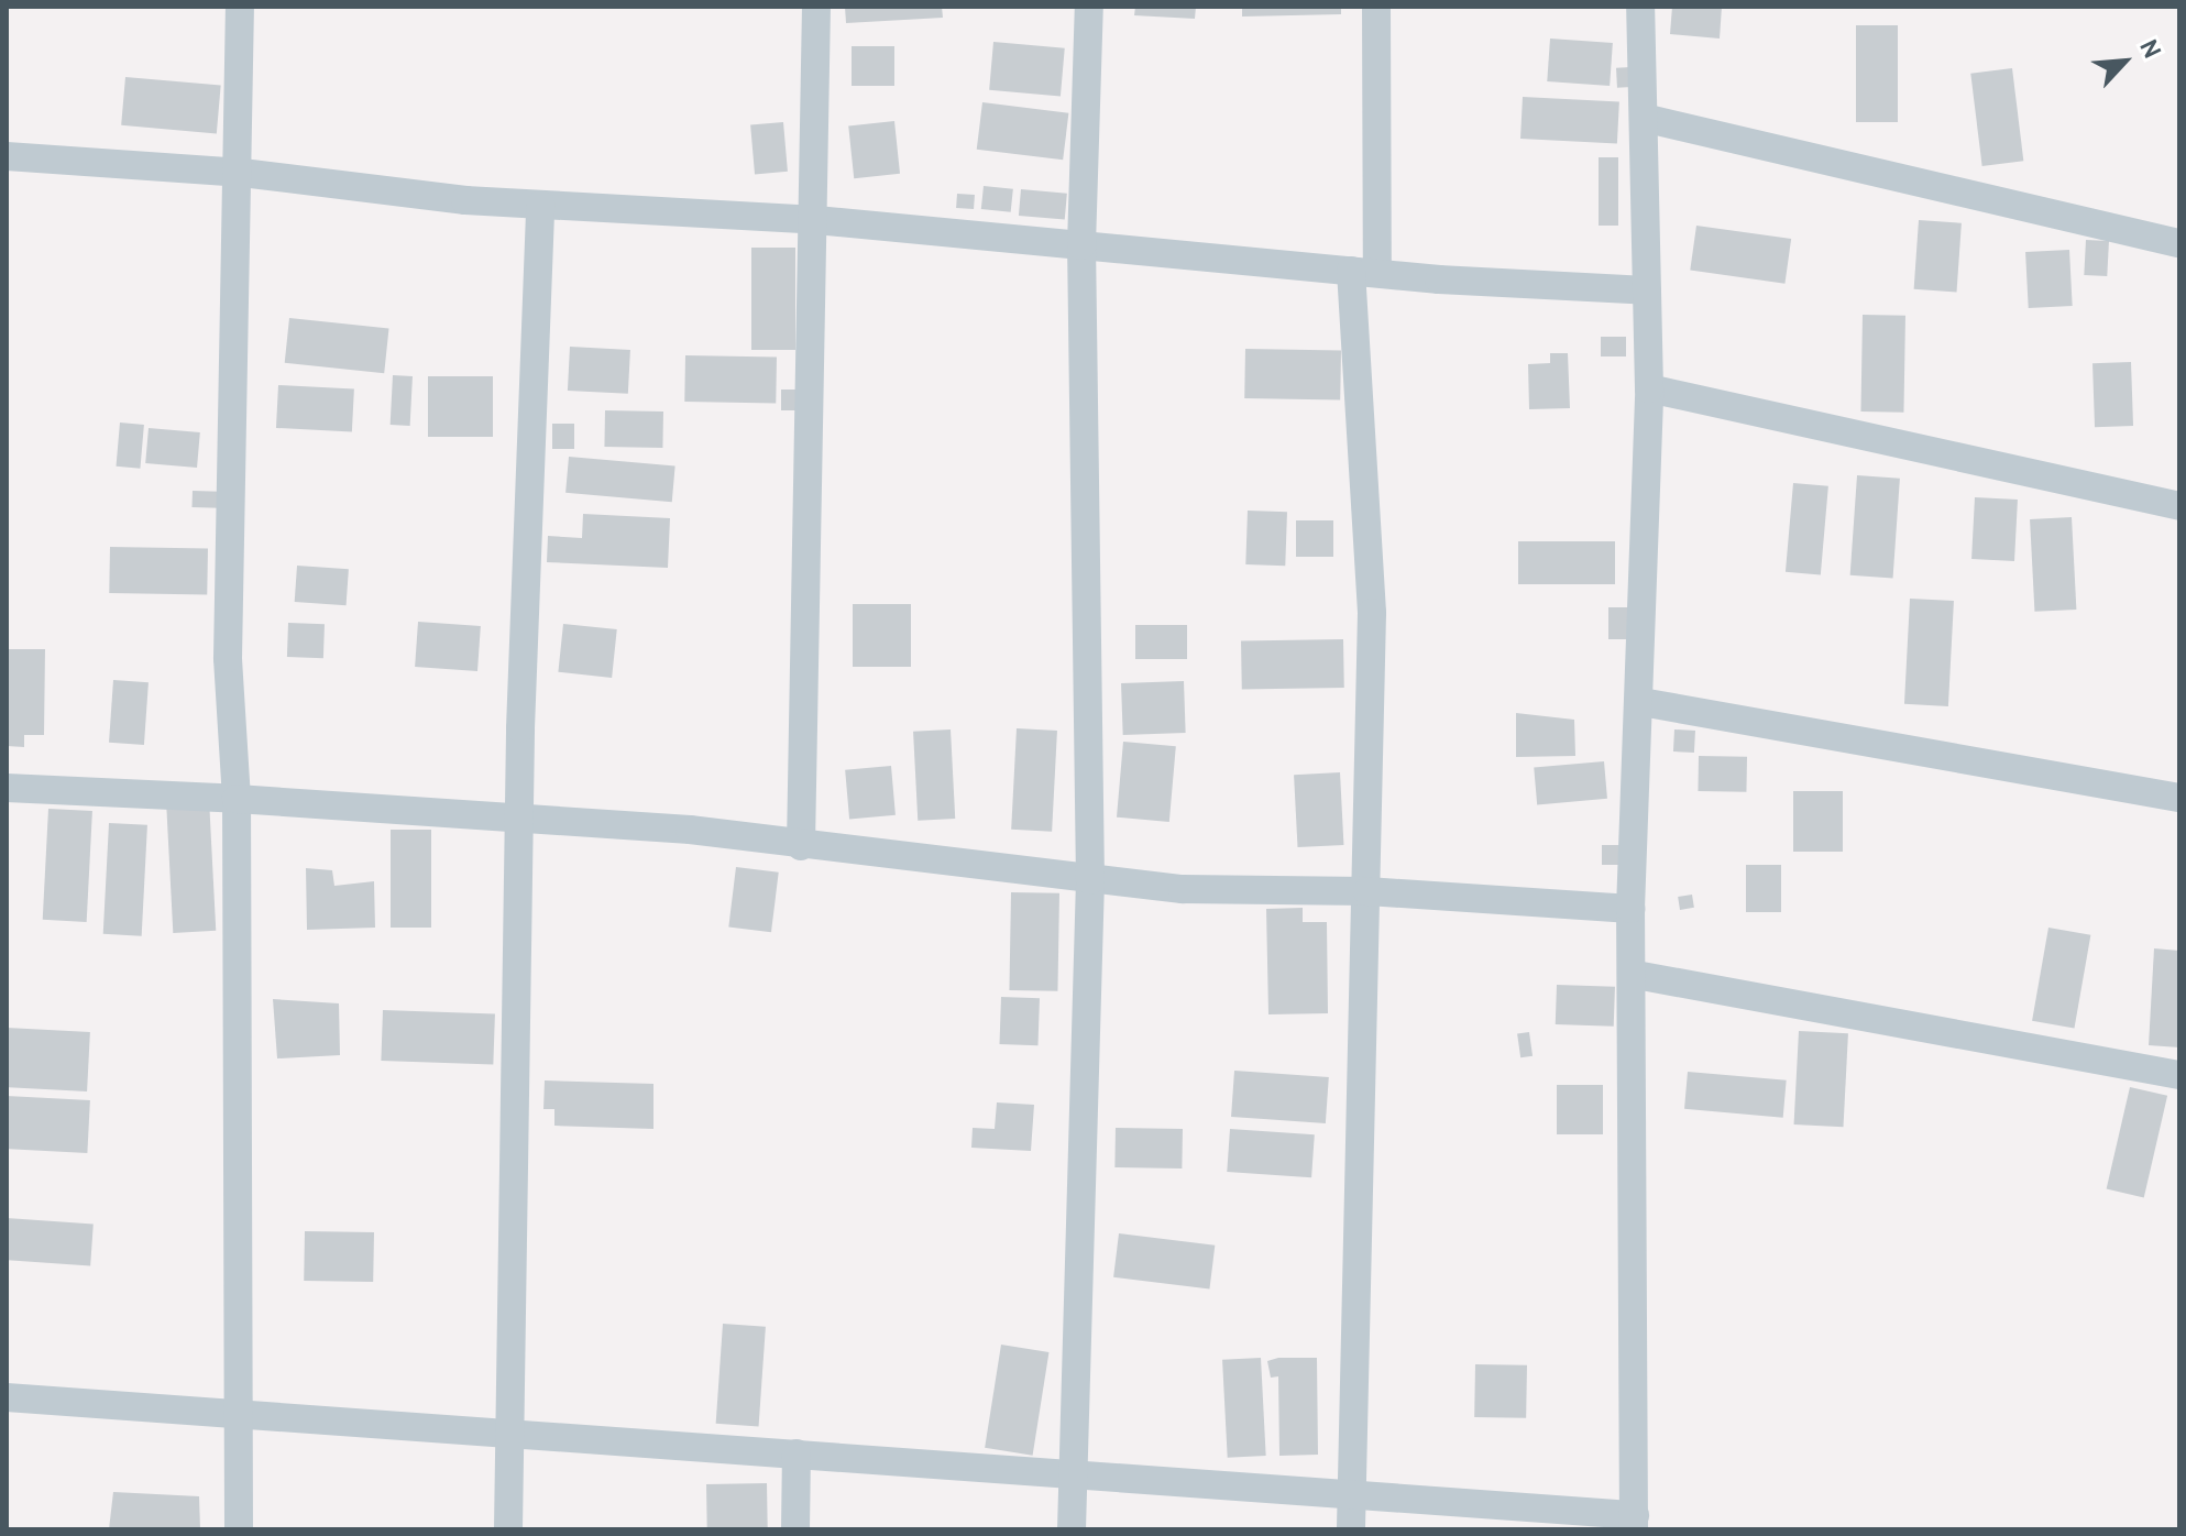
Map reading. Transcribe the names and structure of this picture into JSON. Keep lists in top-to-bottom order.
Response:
{
  "north": "top right"
}
